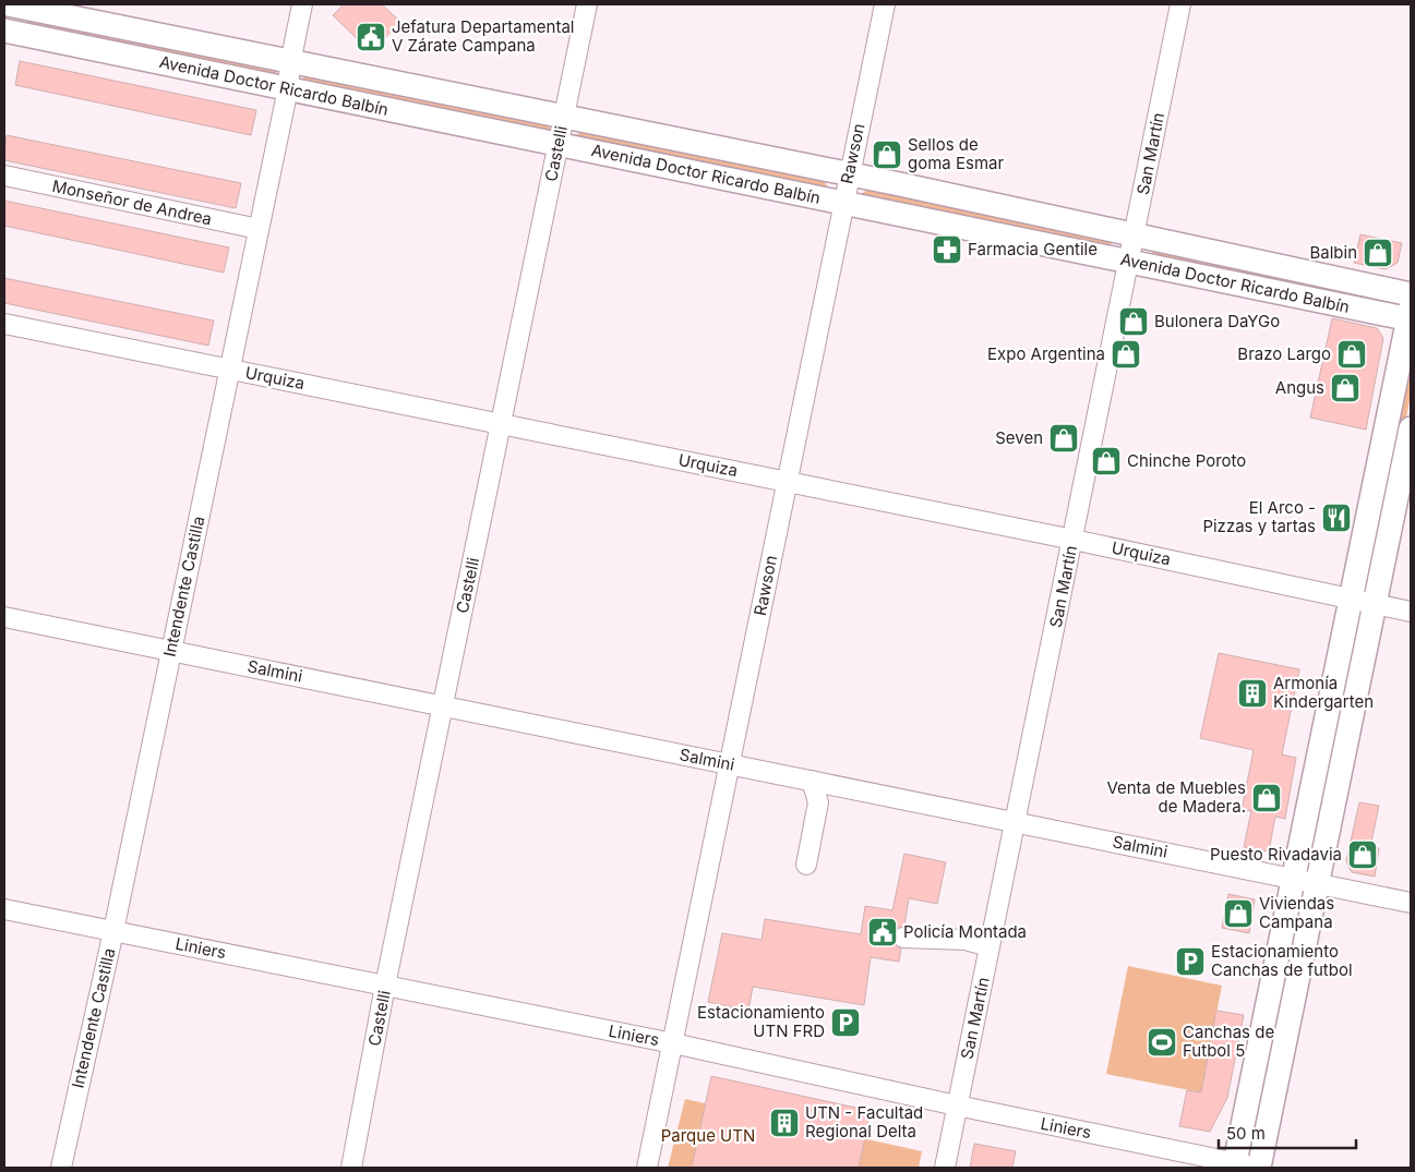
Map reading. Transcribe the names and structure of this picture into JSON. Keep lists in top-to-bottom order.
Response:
{
  "streets": {
    "main road": ["Avenida Doctor Ricardo Balbín"],
    "street": [
      "Castelli",
      "Rawson",
      "San Martín",
      "Monseñor de Andrea",
      "Urquiza",
      "Intendente Castilla",
      "Salmini",
      "Liniers"
    ]
  },
  "crossings": [
    ["Avenida Doctor Ricardo Balbín", "Castelli"],
    ["Avenida Doctor Ricardo Balbín", "Rawson"],
    ["Avenida Doctor Ricardo Balbín", "San Martín"],
    ["Avenida Doctor Ricardo Balbín", "Intendente Castilla"],
    ["Castelli", "Urquiza"],
    ["Castelli", "Salmini"],
    ["Castelli", "Liniers"],
    ["Rawson", "Urquiza"],
    ["Rawson", "Salmini"],
    ["Rawson", "Liniers"],
    ["San Martín", "Urquiza"],
    ["San Martín", "Salmini"],
    ["San Martín", "Liniers"],
    ["Monseñor de Andrea", "Intendente Castilla"],
    ["Urquiza", "Intendente Castilla"],
    ["Intendente Castilla", "Salmini"],
    ["Intendente Castilla", "Liniers"]
  ],
  "parks": ["Parque UTN"],
  "places": {
    "public building": ["Jefatura Departamental V Zárate Campana", "Policía Montada"],
    "shop": [
      "Sellos de goma Esmar",
      "Balbin",
      "Bulonera DaYGo",
      "Expo Argentina",
      "Brazo Largo",
      "Angus",
      "Seven",
      "Chinche Poroto",
      "Venta de Muebles de Madera.",
      "Puesto Rivadavia",
      "Viviendas Campana"
    ],
    "pharmacy": ["Farmacia Gentile"],
    "restaurant": ["El Arco - Pizzas y tartas"],
    "building": ["Armonía Kindergarten", "UTN - Facultad Regional Delta"],
    "parking": ["Estacionamiento Canchas de futbol", "Estacionamiento UTN FRD"],
    "sports": ["Canchas de Futbol 5"]
  },
  "scale_bar": "50 m"
}
